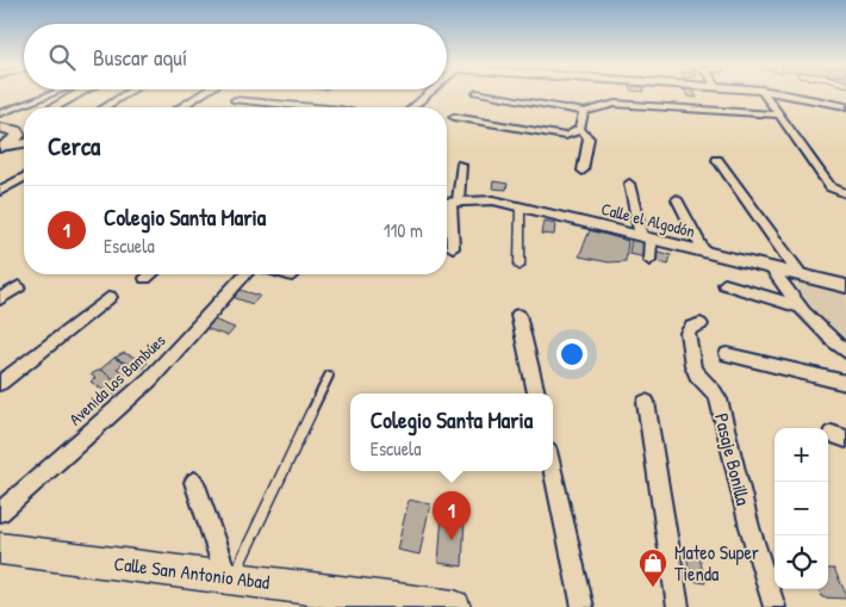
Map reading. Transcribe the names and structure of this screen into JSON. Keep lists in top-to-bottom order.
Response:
{
  "streets": {
    "main road": ["Calle San Antonio Abad"],
    "street": ["Calle el Algodón", "Avenida los Bambúes", "Pasaje Bonilla"]
  },
  "places": {
    "shop": ["Mateo Super Tienda"]
  },
  "page": {
    "search": "Buscar aquí",
    "heading": "Cerca",
    "list": [
      {
        "mark": "1",
        "name": "Colegio Santa Maria",
        "note": "Escuela",
        "value": "110 m"
      }
    ],
    "popup": ["Colegio Santa Maria", "Escuela"],
    "map_buttons": ["+", "−"],
    "pins": "1"
  }
}
